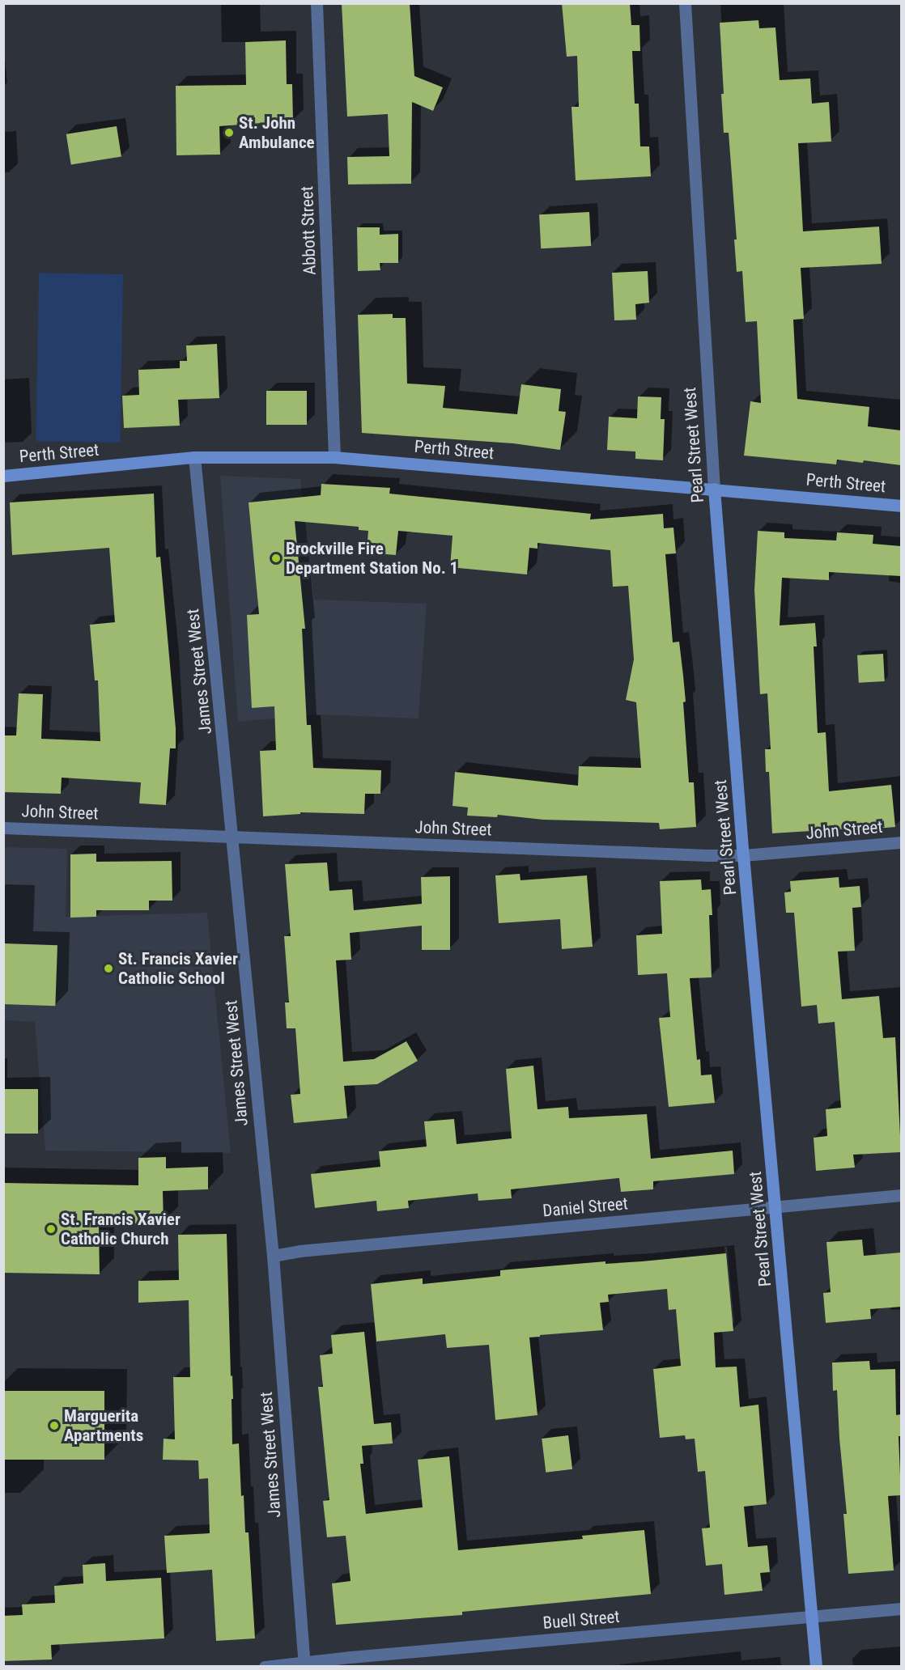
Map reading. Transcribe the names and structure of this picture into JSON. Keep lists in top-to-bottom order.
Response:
{
  "streets": {
    "street": [
      "Abbott Street",
      "Pearl Street West",
      "Perth Street",
      "James Street West",
      "John Street",
      "Daniel Street",
      "Buell Street"
    ]
  },
  "crossings": [
    ["Abbott Street", "Perth Street"],
    ["Pearl Street West", "Perth Street"],
    ["Pearl Street West", "John Street"],
    ["Pearl Street West", "Daniel Street"],
    ["Pearl Street West", "Buell Street"],
    ["Perth Street", "James Street West"],
    ["James Street West", "John Street"],
    ["James Street West", "Daniel Street"],
    ["James Street West", "Buell Street"]
  ],
  "places": [
    "St. John Ambulance",
    "Brockville Fire Department Station No. 1",
    "St. Francis Xavier Catholic School",
    "St. Francis Xavier Catholic Church",
    "Marguerita Apartments"
  ]
}
